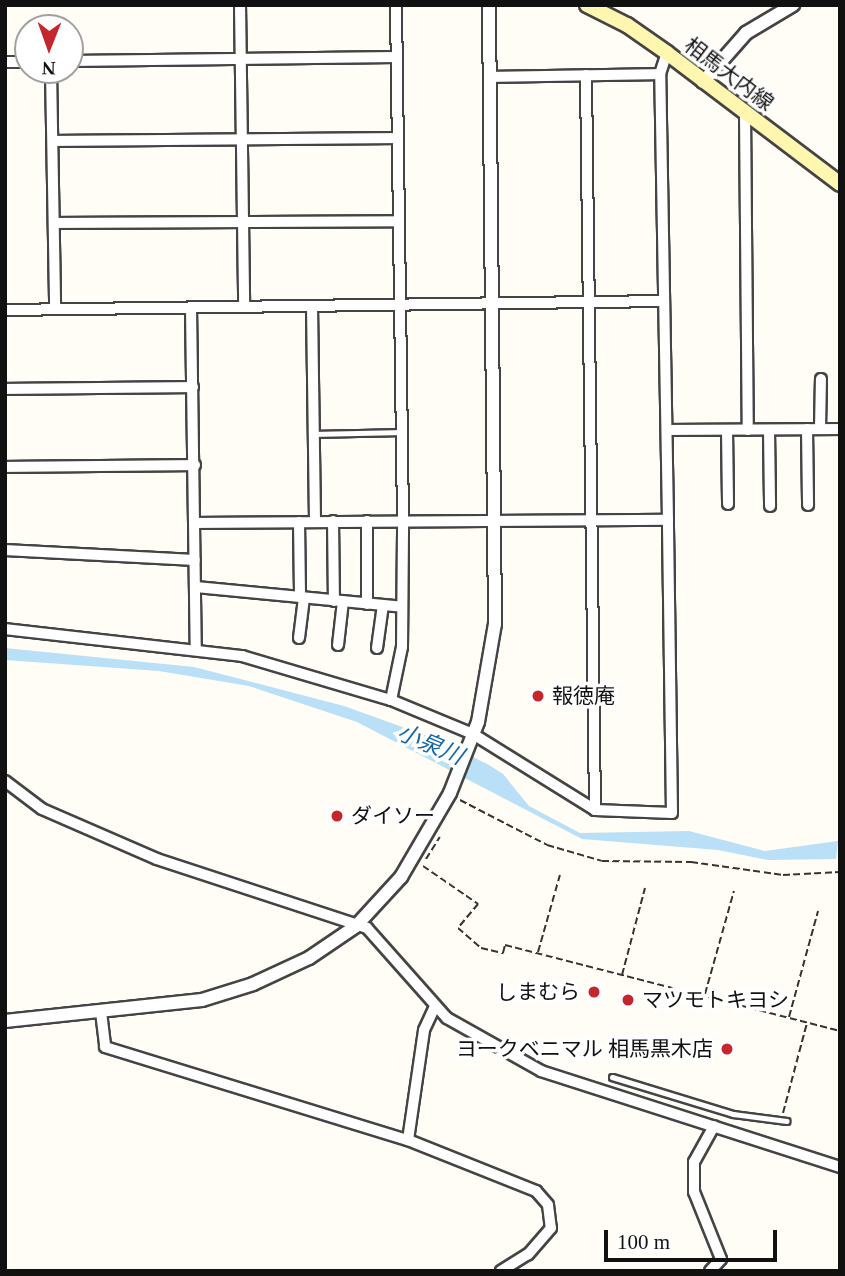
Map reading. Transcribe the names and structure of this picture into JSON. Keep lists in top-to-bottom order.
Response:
{
  "streets": {
    "main road": ["相馬大内線"]
  },
  "water": ["小泉川"],
  "places": [
    "報徳庵",
    "ダイソー",
    "しまむら",
    "マツモトキヨシ",
    "ヨークベニマル 相馬黒木店"
  ],
  "scale_bar": "100 m",
  "north": "bottom"
}
